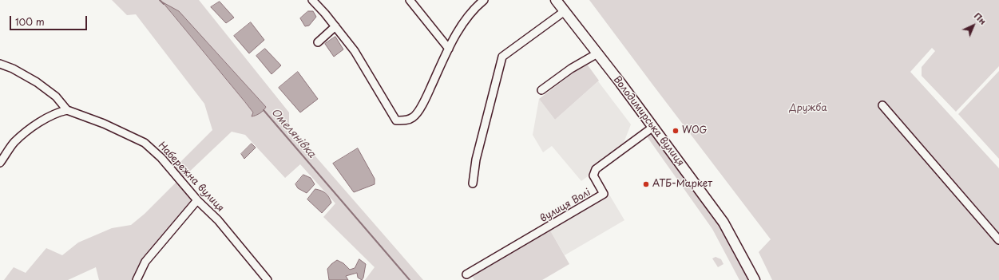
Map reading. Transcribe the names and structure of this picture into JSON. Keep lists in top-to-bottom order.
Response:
{
  "streets": {
    "main road": ["Володимирська вулиця"],
    "street": ["Набережна вулиця", "вулиця Волі"]
  },
  "crossings": [
    ["Володимирська вулиця", "вулиця Волі"]
  ],
  "water": ["Омелянівка"],
  "parks": ["Дружба"],
  "places": ["WOG", "АТБ-Маркет"],
  "scale_bar": "100 m",
  "north": "top right"
}
